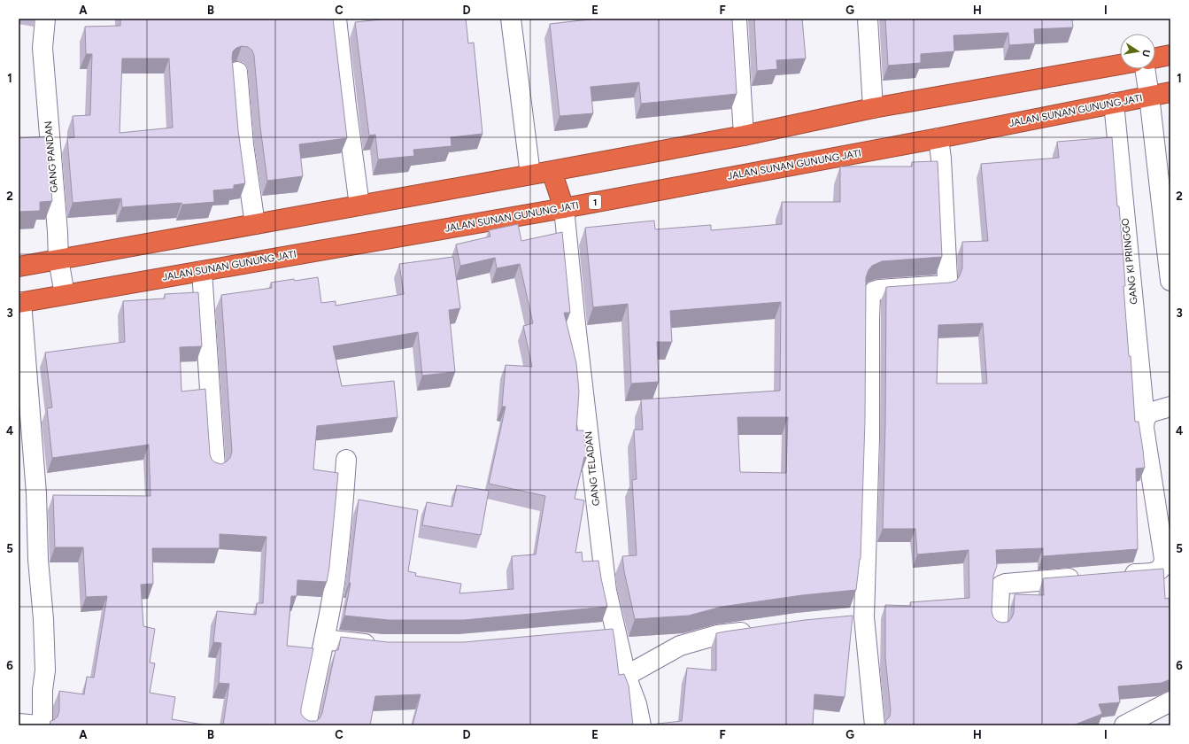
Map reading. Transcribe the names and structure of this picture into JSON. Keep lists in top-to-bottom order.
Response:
{
  "streets": {
    "highway": ["JALAN SUNAN GUNUNG JATI", "1"],
    "street": ["GANG PANDAN", "GANG KI PRINGGO", "GANG TELADAN"]
  },
  "crossings": [
    ["JALAN SUNAN GUNUNG JATI", "GANG PANDAN"],
    ["JALAN SUNAN GUNUNG JATI", "GANG KI PRINGGO"],
    ["JALAN SUNAN GUNUNG JATI", "GANG TELADAN"]
  ],
  "north": "right",
  "grid": {
    "columns": [
      "A",
      "B",
      "C",
      "D",
      "E",
      "F",
      "G",
      "H",
      "I"
    ],
    "rows": [
      "1",
      "2",
      "3",
      "4",
      "5",
      "6"
    ]
  }
}
